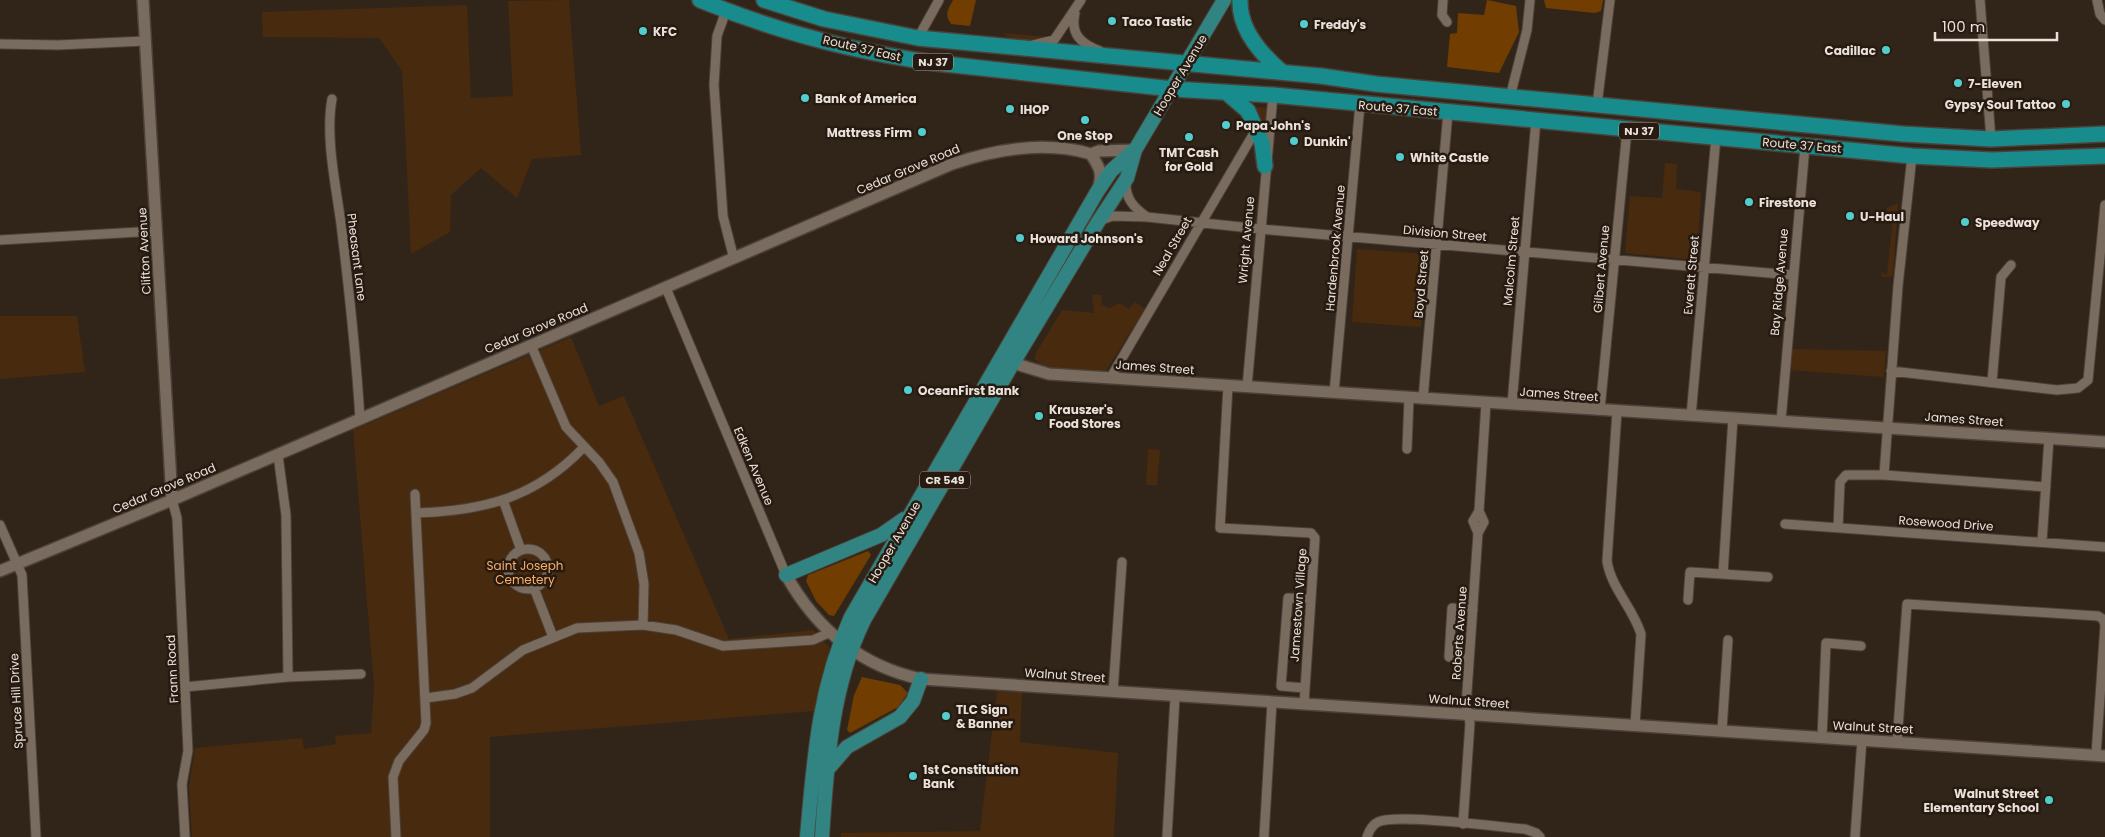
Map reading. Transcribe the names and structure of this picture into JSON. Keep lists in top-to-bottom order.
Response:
{
  "streets": {
    "highway": ["Route 37 East", "NJ 37"],
    "main road": ["Hooper Avenue", "CR 549"],
    "street": [
      "Cedar Grove Road",
      "Division Street",
      "Wright Avenue",
      "Neal Street",
      "Hardenbrook Avenue",
      "Clifton Avenue",
      "Pheasant Lane",
      "Malcolm Street",
      "Gilbert Avenue",
      "Everett Street",
      "Bay Ridge Avenue",
      "Boyd Street",
      "James Street",
      "Edken Avenue",
      "Rosewood Drive",
      "Jamestown Village",
      "Roberts Avenue",
      "Frann Road",
      "Walnut Street",
      "Spruce Hill Drive"
    ]
  },
  "crossings": [
    ["Route 37 East", "Hooper Avenue"],
    ["Route 37 East", "Cedar Grove Road"],
    ["Route 37 East", "Division Street"],
    ["Route 37 East", "Wright Avenue"],
    ["Route 37 East", "Neal Street"],
    ["Route 37 East", "Hardenbrook Avenue"],
    ["Route 37 East", "Malcolm Street"],
    ["Route 37 East", "Gilbert Avenue"],
    ["Route 37 East", "Everett Street"],
    ["Route 37 East", "Bay Ridge Avenue"],
    ["Route 37 East", "Boyd Street"],
    ["Hooper Avenue", "Cedar Grove Road"],
    ["Hooper Avenue", "Division Street"],
    ["Hooper Avenue", "Neal Street"],
    ["Hooper Avenue", "James Street"],
    ["Hooper Avenue", "Edken Avenue"],
    ["Hooper Avenue", "Walnut Street"],
    ["Cedar Grove Road", "Division Street"],
    ["Cedar Grove Road", "Neal Street"],
    ["Cedar Grove Road", "Clifton Avenue"],
    ["Cedar Grove Road", "Pheasant Lane"],
    ["Cedar Grove Road", "Edken Avenue"],
    ["Cedar Grove Road", "Frann Road"],
    ["Cedar Grove Road", "Spruce Hill Drive"],
    ["Division Street", "Wright Avenue"],
    ["Division Street", "Neal Street"],
    ["Division Street", "Hardenbrook Avenue"],
    ["Division Street", "Malcolm Street"],
    ["Division Street", "Gilbert Avenue"],
    ["Division Street", "Everett Street"],
    ["Division Street", "Bay Ridge Avenue"],
    ["Division Street", "Boyd Street"],
    ["Wright Avenue", "James Street"],
    ["Neal Street", "James Street"],
    ["Hardenbrook Avenue", "James Street"],
    ["Clifton Avenue", "Frann Road"],
    ["Malcolm Street", "James Street"],
    ["Gilbert Avenue", "James Street"],
    ["Everett Street", "James Street"],
    ["Bay Ridge Avenue", "James Street"],
    ["Boyd Street", "James Street"],
    ["James Street", "Jamestown Village"],
    ["James Street", "Roberts Avenue"],
    ["Edken Avenue", "Walnut Street"],
    ["Jamestown Village", "Walnut Street"],
    ["Roberts Avenue", "Walnut Street"]
  ],
  "parks": ["Saint Joseph Cemetery"],
  "places": [
    "Taco Tastic",
    "Freddy's",
    "KFC",
    "Cadillac",
    "7-Eleven",
    "Bank of America",
    "Gypsy Soul Tattoo",
    "IHOP",
    "One Stop",
    "Papa John's",
    "Mattress Firm",
    "TMT Cash for Gold",
    "Dunkin'",
    "White Castle",
    "Firestone",
    "U-Haul",
    "Speedway",
    "Howard Johnson's",
    "OceanFirst Bank",
    "Krauszer's Food Stores",
    "TLC Sign & Banner",
    "1st Constitution Bank",
    "Walnut Street Elementary School"
  ],
  "scale_bar": "100 m"
}
